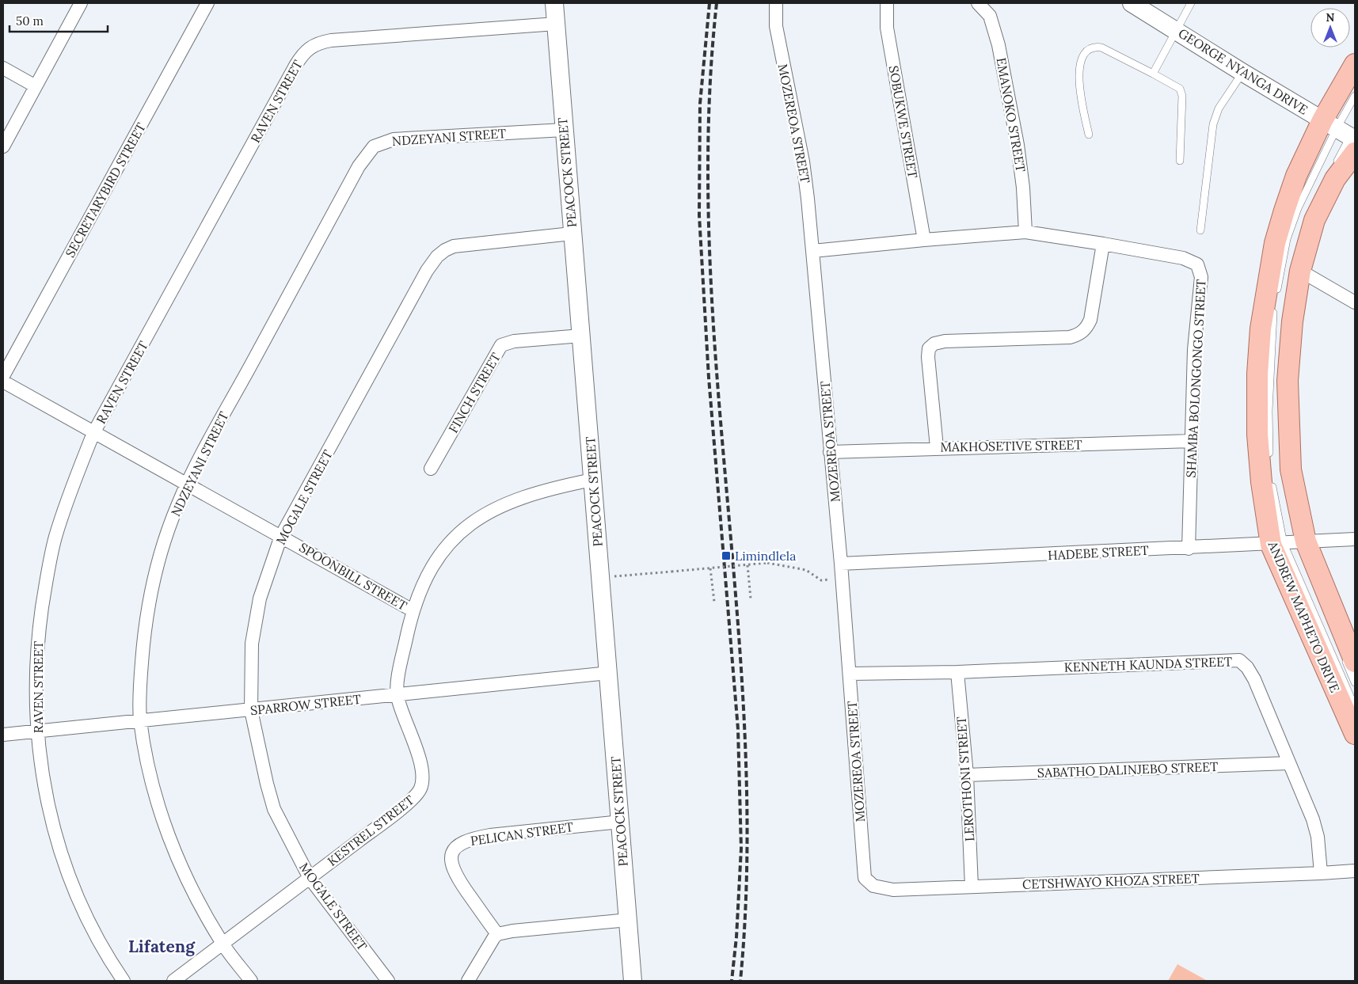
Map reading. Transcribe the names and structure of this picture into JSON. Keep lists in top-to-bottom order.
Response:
{
  "streets": {
    "main road": ["ANDREW MAPHETO DRIVE"],
    "street": [
      "GEORGE NYANGA DRIVE",
      "RAVEN STREET",
      "EMANOKO STREET",
      "SOBUKWE STREET",
      "MOZEREOA STREET",
      "NDZEYANI STREET",
      "PEACOCK STREET",
      "SECRETARYBIRD STREET",
      "SHAMBA BOLONGONGO STREET",
      "FINCH STREET",
      "MAKHOSETIVE STREET",
      "MOGALE STREET",
      "HADEBE STREET",
      "SPOONBILL STREET",
      "KENNETH KAUNDA STREET",
      "SPARROW STREET",
      "SABATHO DALINJEBO STREET",
      "LEROTHONI STREET",
      "KESTREL STREET",
      "PELICAN STREET",
      "CETSHWAYO KHOZA STREET"
    ]
  },
  "crossings": [
    ["GEORGE NYANGA DRIVE", "ANDREW MAPHETO DRIVE"],
    ["RAVEN STREET", "PEACOCK STREET"],
    ["RAVEN STREET", "SPOONBILL STREET"],
    ["RAVEN STREET", "SPARROW STREET"],
    ["EMANOKO STREET", "SHAMBA BOLONGONGO STREET"],
    ["SOBUKWE STREET", "SHAMBA BOLONGONGO STREET"],
    ["MOZEREOA STREET", "SHAMBA BOLONGONGO STREET"],
    ["MOZEREOA STREET", "MAKHOSETIVE STREET"],
    ["MOZEREOA STREET", "HADEBE STREET"],
    ["MOZEREOA STREET", "KENNETH KAUNDA STREET"],
    ["MOZEREOA STREET", "CETSHWAYO KHOZA STREET"],
    ["NDZEYANI STREET", "PEACOCK STREET"],
    ["NDZEYANI STREET", "SPOONBILL STREET"],
    ["NDZEYANI STREET", "SPARROW STREET"],
    ["NDZEYANI STREET", "KESTREL STREET"],
    ["PEACOCK STREET", "FINCH STREET"],
    ["PEACOCK STREET", "MOGALE STREET"],
    ["PEACOCK STREET", "SPARROW STREET"],
    ["PEACOCK STREET", "KESTREL STREET"],
    ["PEACOCK STREET", "PELICAN STREET"],
    ["SHAMBA BOLONGONGO STREET", "MAKHOSETIVE STREET"],
    ["SHAMBA BOLONGONGO STREET", "HADEBE STREET"],
    ["MOGALE STREET", "SPOONBILL STREET"],
    ["MOGALE STREET", "SPARROW STREET"],
    ["MOGALE STREET", "KESTREL STREET"],
    ["HADEBE STREET", "ANDREW MAPHETO DRIVE"],
    ["SPOONBILL STREET", "KESTREL STREET"],
    ["KENNETH KAUNDA STREET", "SABATHO DALINJEBO STREET"],
    ["KENNETH KAUNDA STREET", "LEROTHONI STREET"],
    ["KENNETH KAUNDA STREET", "CETSHWAYO KHOZA STREET"],
    ["SPARROW STREET", "KESTREL STREET"],
    ["SABATHO DALINJEBO STREET", "LEROTHONI STREET"],
    ["LEROTHONI STREET", "CETSHWAYO KHOZA STREET"]
  ],
  "districts": ["Lifateng"],
  "places": {
    "transit": ["Limindlela"]
  },
  "scale_bar": "50 m",
  "north": "top"
}
